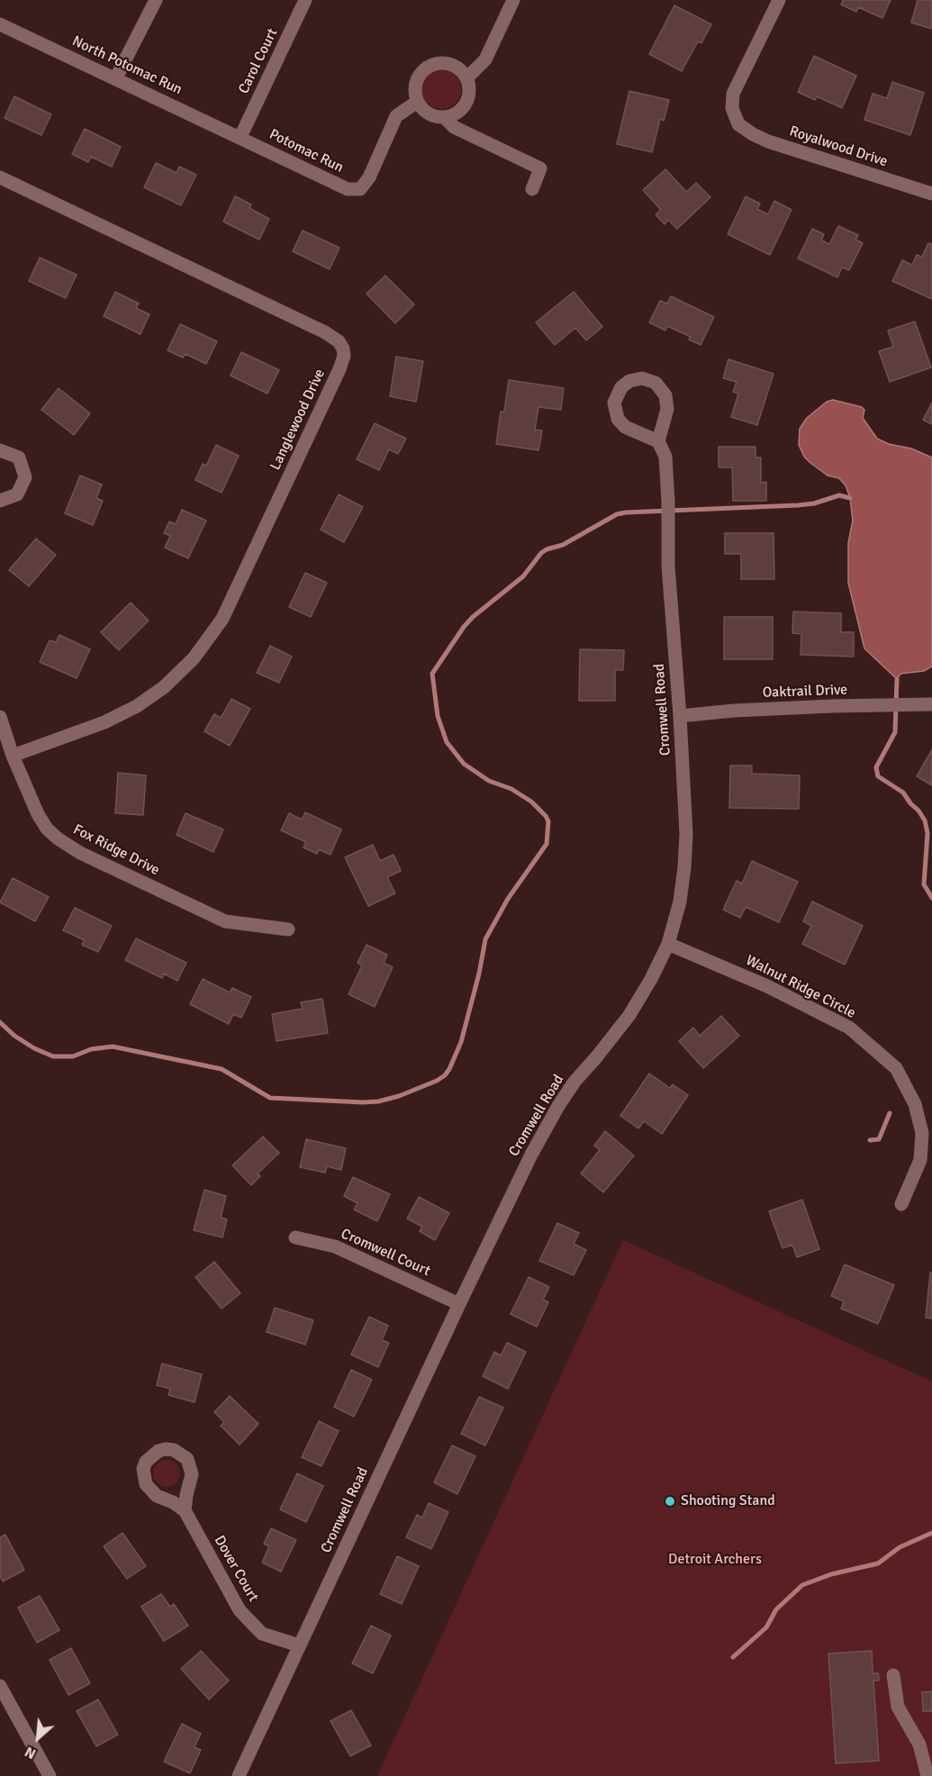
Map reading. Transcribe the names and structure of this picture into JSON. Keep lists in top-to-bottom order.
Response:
{
  "streets": {
    "street": [
      "Carol Court",
      "North Potomac Run",
      "Royalwood Drive",
      "Potomac Run",
      "Langlewood Drive",
      "Oaktrail Drive",
      "Cromwell Road",
      "Fox Ridge Drive",
      "Walnut Ridge Circle",
      "Cromwell Court",
      "Dover Court"
    ]
  },
  "crossings": [
    ["Carol Court", "North Potomac Run"],
    ["Carol Court", "Potomac Run"],
    ["North Potomac Run", "Potomac Run"],
    ["Langlewood Drive", "Fox Ridge Drive"],
    ["Oaktrail Drive", "Cromwell Road"],
    ["Cromwell Road", "Walnut Ridge Circle"],
    ["Cromwell Road", "Cromwell Court"],
    ["Cromwell Road", "Dover Court"]
  ],
  "parks": ["Detroit Archers"],
  "places": ["Shooting Stand"],
  "north": "bottom left"
}
